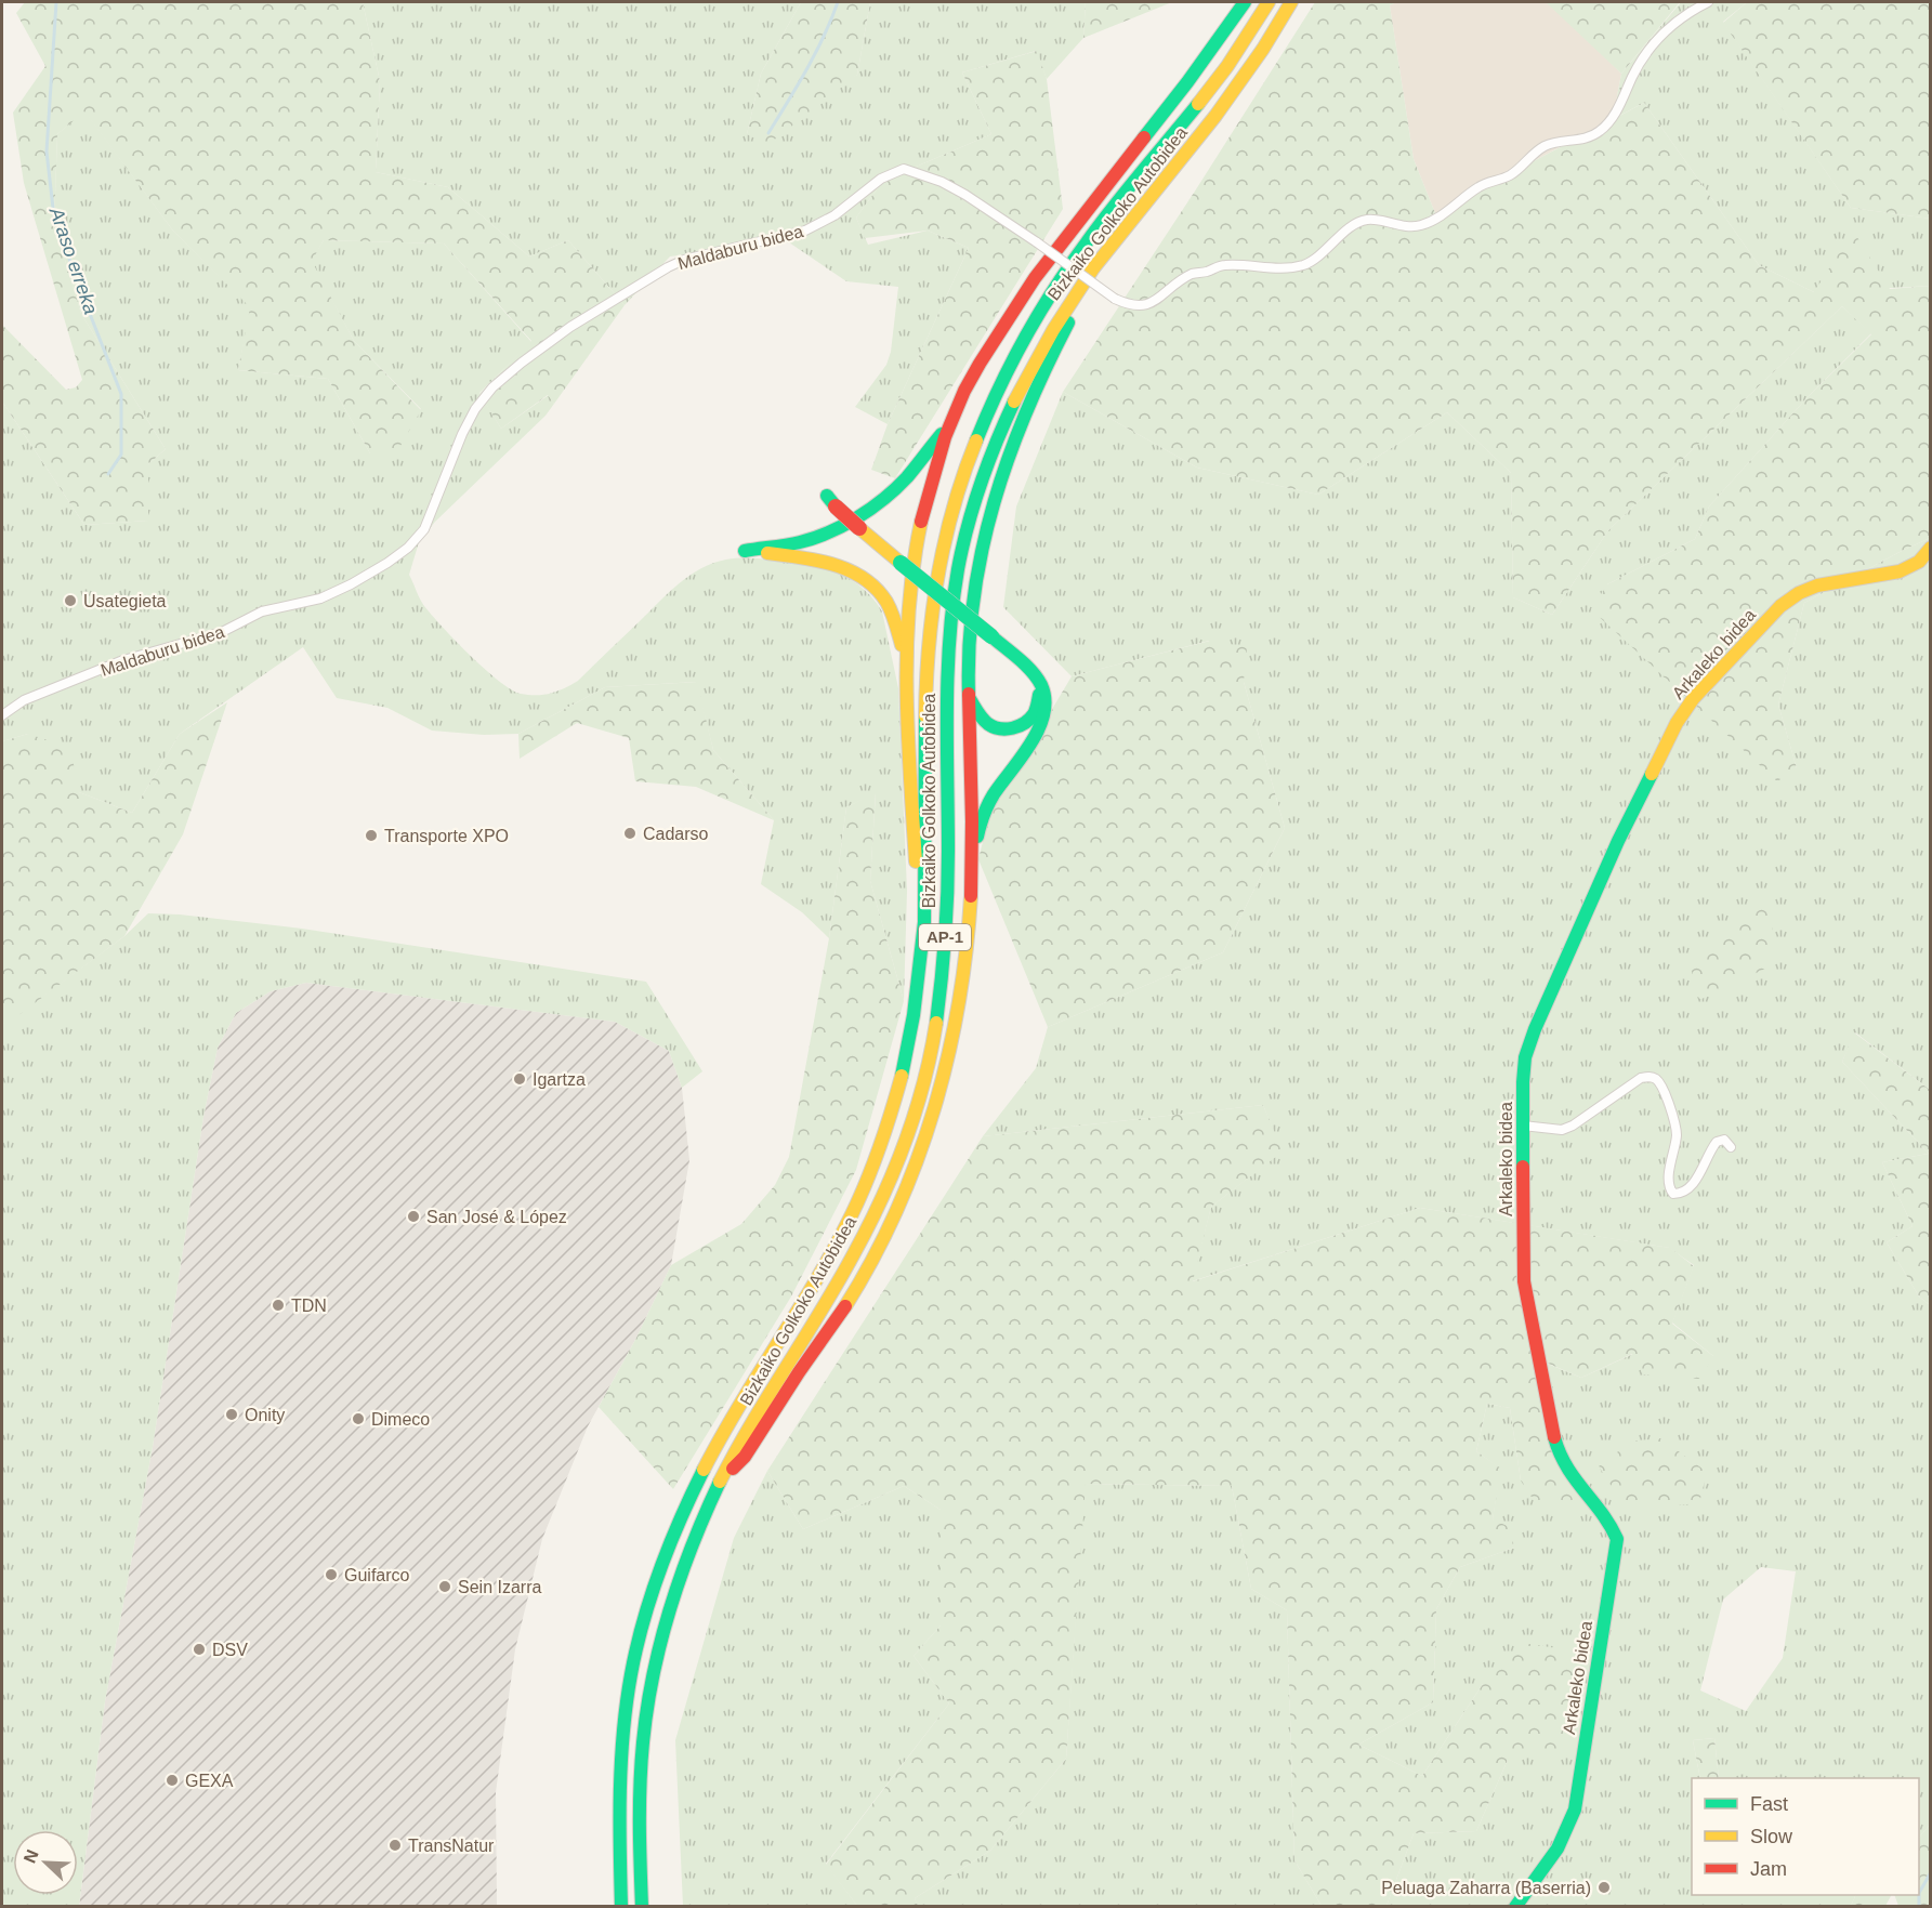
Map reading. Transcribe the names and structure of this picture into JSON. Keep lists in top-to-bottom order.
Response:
{
  "streets": {
    "main road": ["Bizkaiko Golkoko Autobidea", "Arkaleko bidea", "AP-1"],
    "street": ["Maldaburu bidea"]
  },
  "water": ["Araso erreka"],
  "places": [
    "Usategieta",
    "Cadarso",
    "Transporte XPO",
    "Igartza",
    "San José & López",
    "TDN",
    "Onity",
    "Dimeco",
    "Guifarco",
    "Sein Izarra",
    "DSV",
    "GEXA",
    "TransNatur",
    "Peluaga Zaharra (Baserria)"
  ],
  "legend": ["Fast", "Slow", "Jam"],
  "north": "top left"
}
